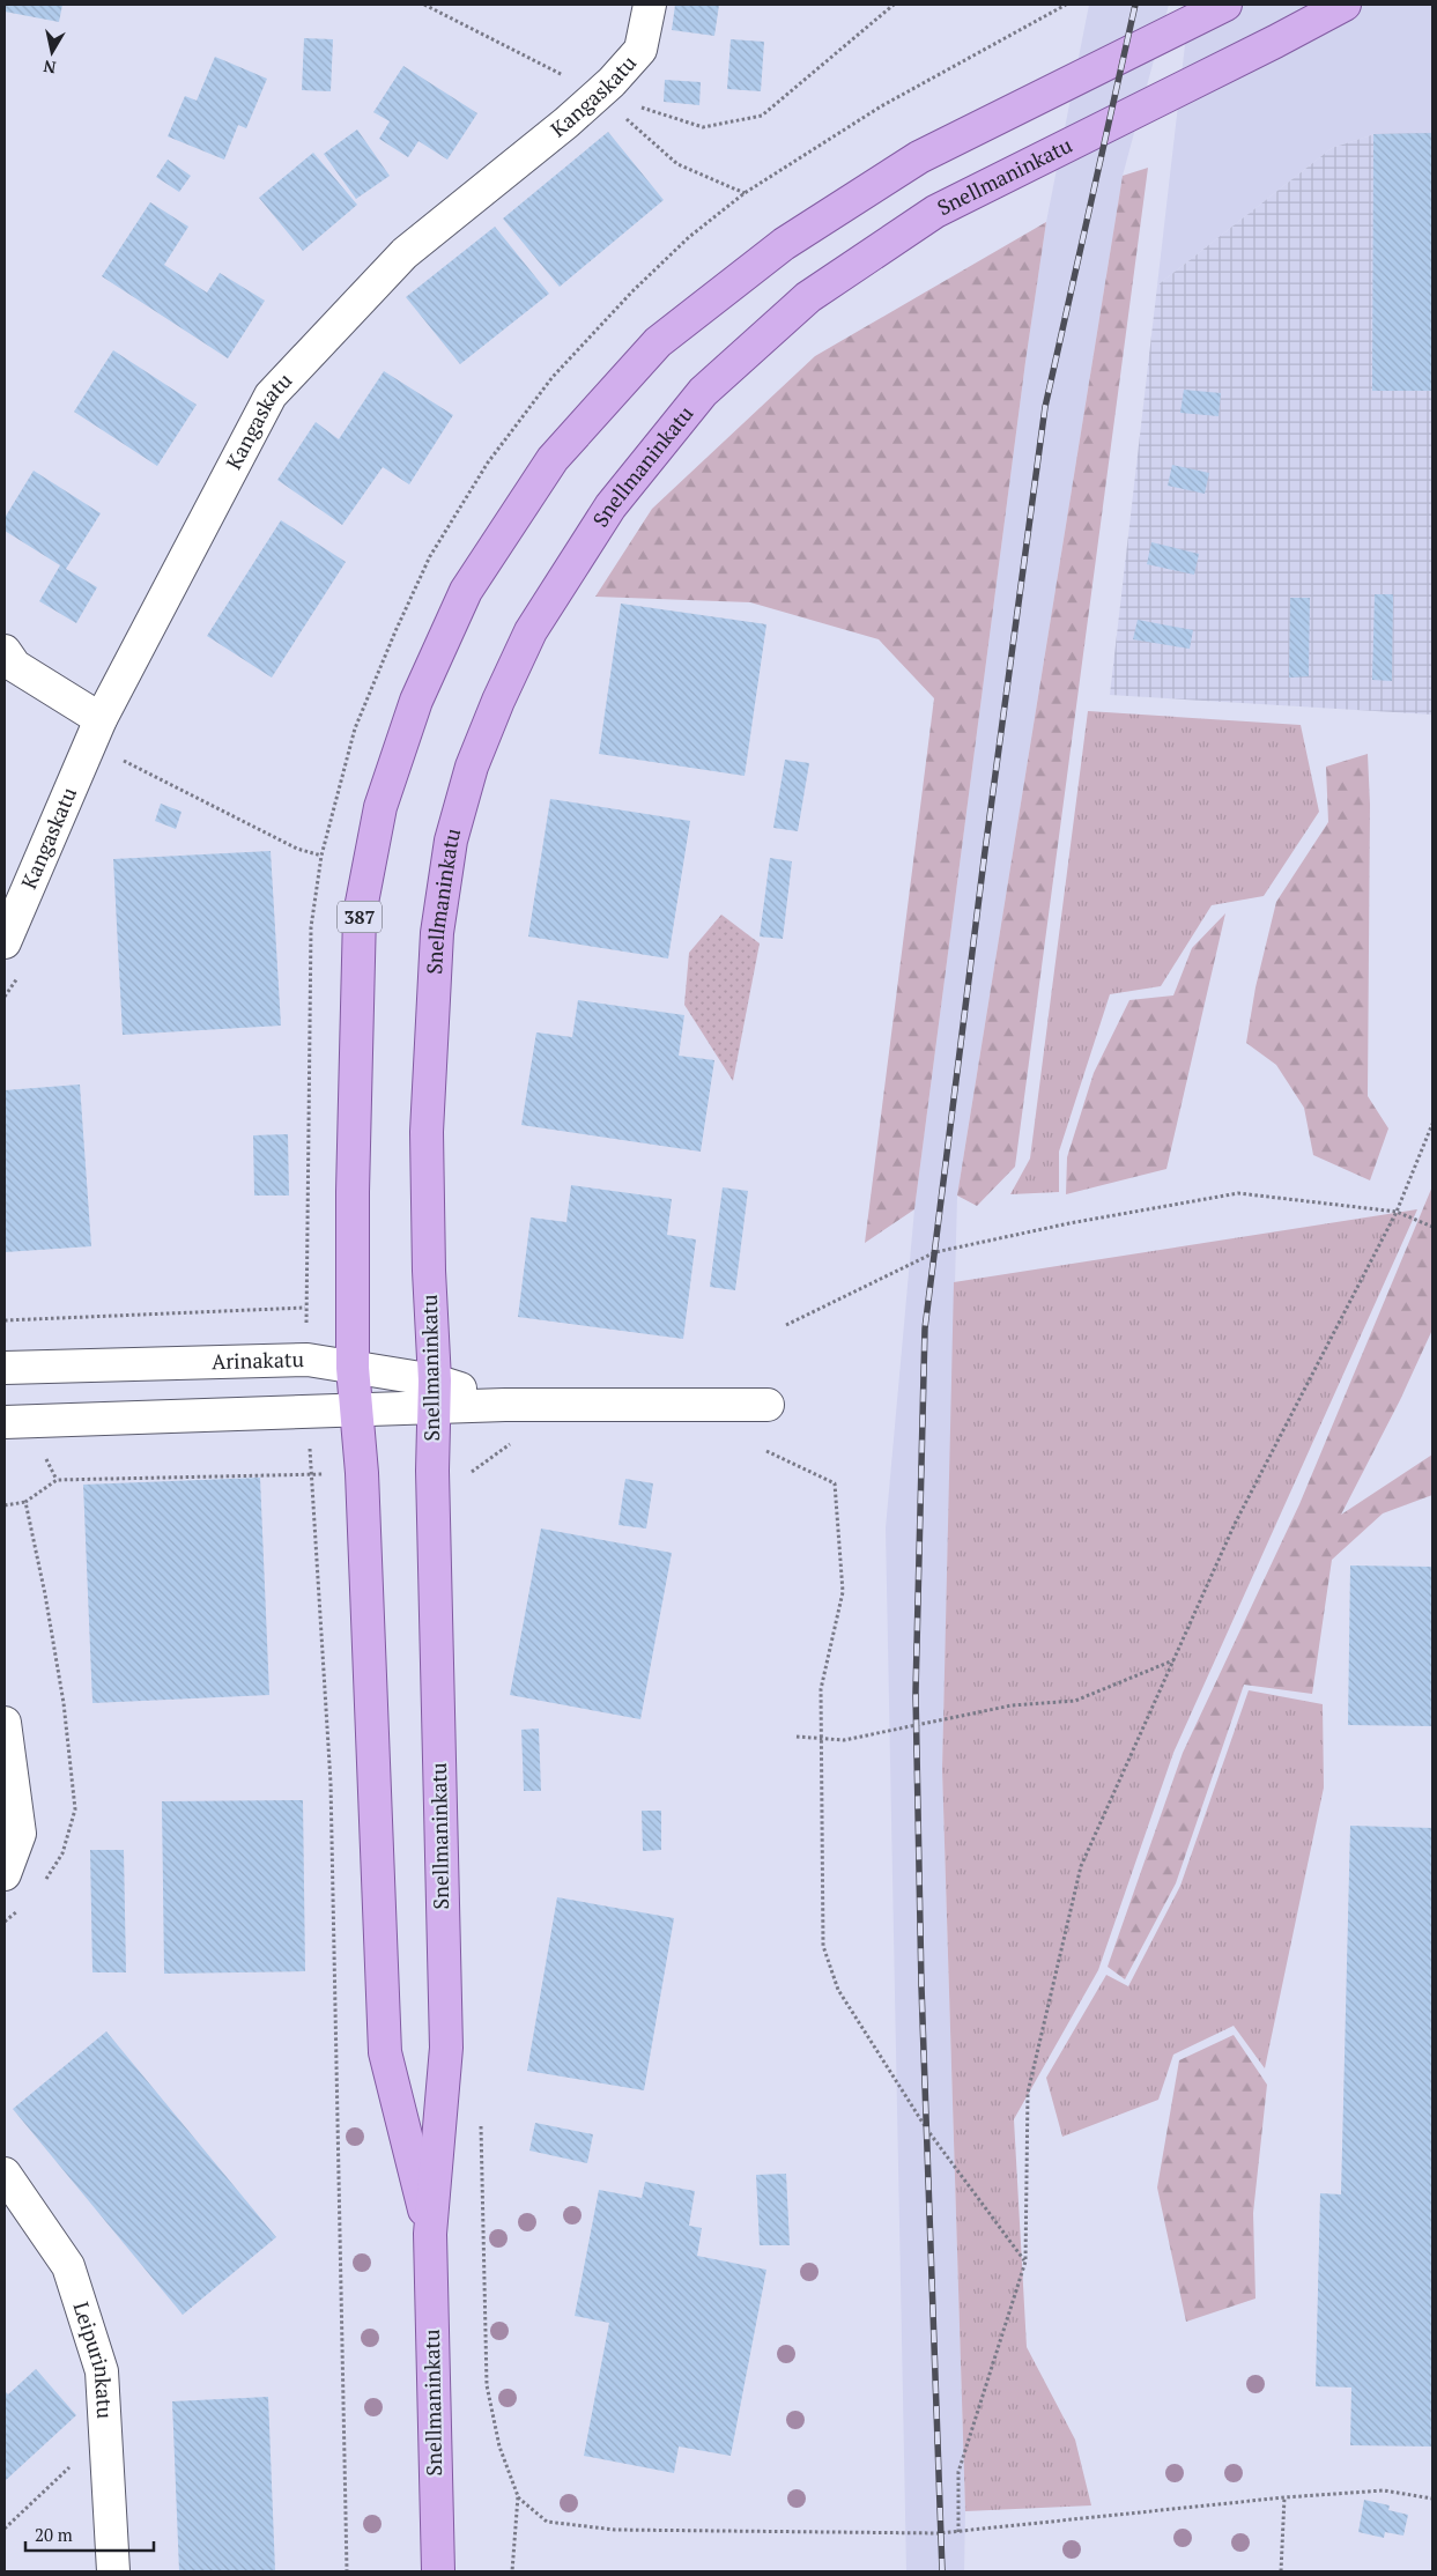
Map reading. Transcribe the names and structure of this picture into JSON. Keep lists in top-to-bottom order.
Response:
{
  "streets": {
    "main road": ["Snellmaninkatu", "387"],
    "street": ["Kangaskatu", "Arinakatu", "Leipurinkatu"]
  },
  "crossings": [
    ["Snellmaninkatu", "Arinakatu"]
  ],
  "scale_bar": "20 m",
  "north": "bottom"
}
